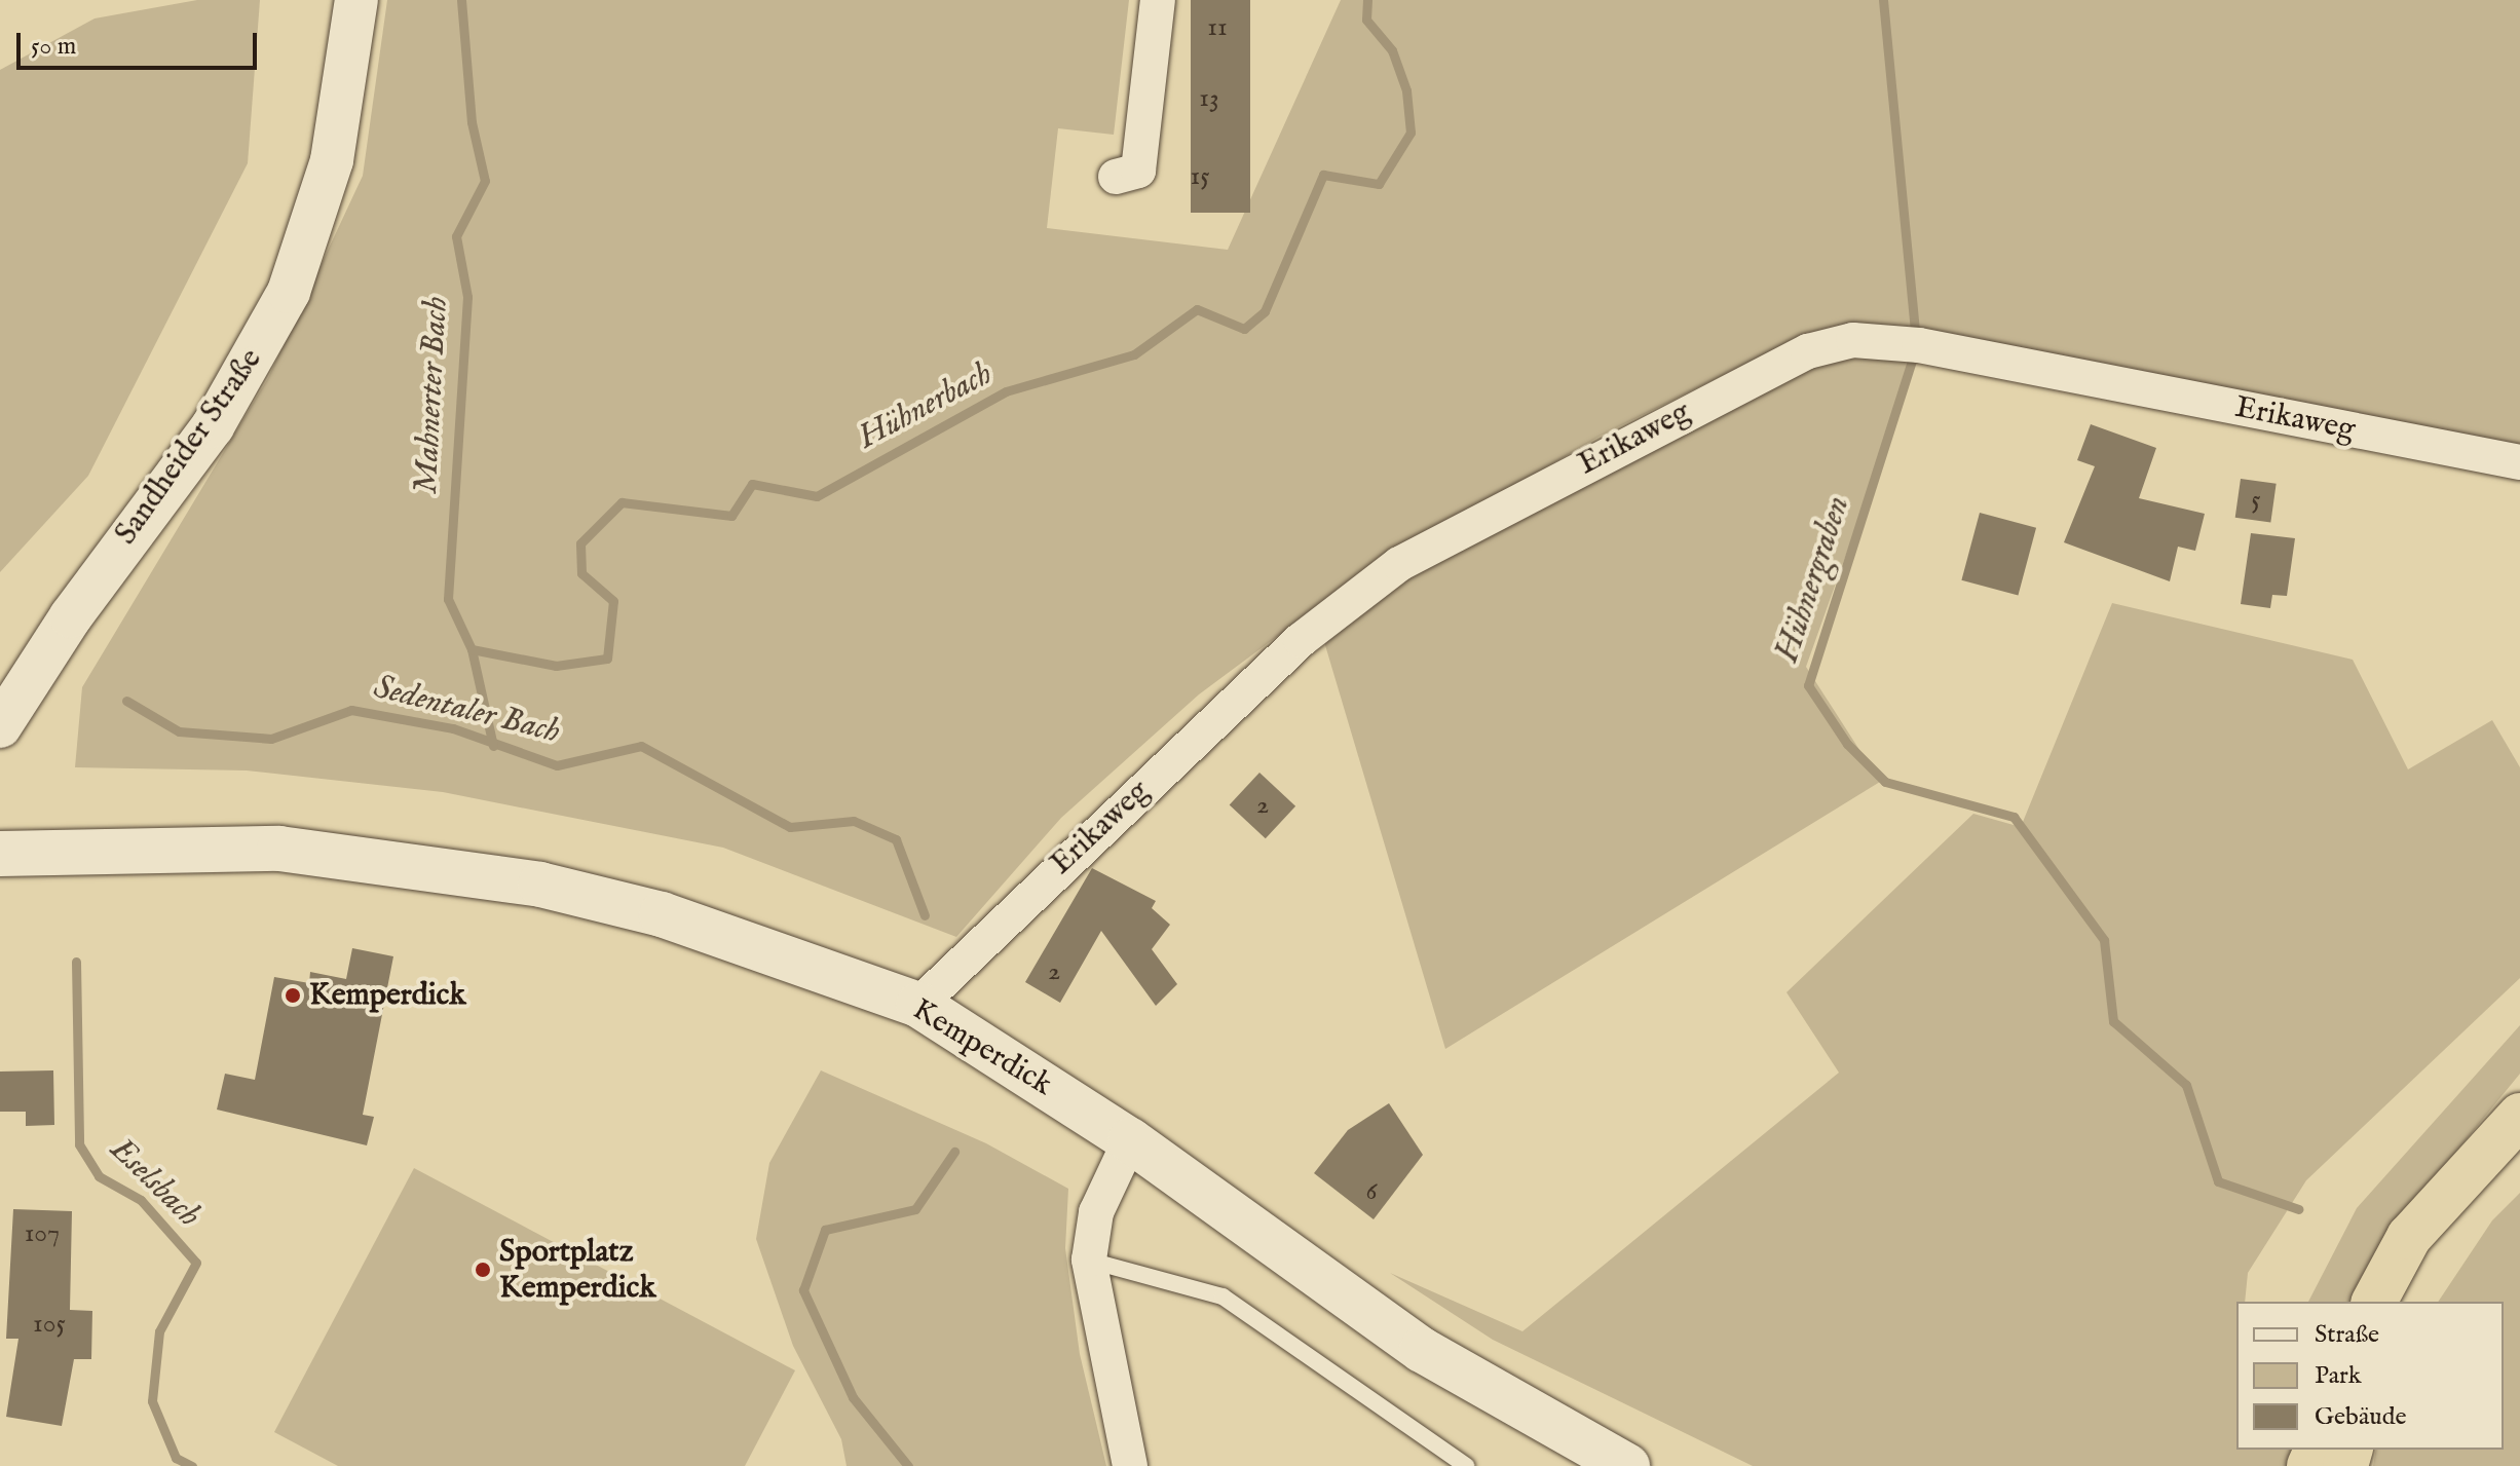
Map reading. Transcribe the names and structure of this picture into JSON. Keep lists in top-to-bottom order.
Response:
{
  "streets": {
    "main road": ["Kemperdick"],
    "street": ["Erikaweg", "Sandheider Straße"]
  },
  "crossings": [
    ["Erikaweg", "Kemperdick"]
  ],
  "water": [
    "Mahnerter Bach",
    "Hühnerbach",
    "Hühnergraben",
    "Sedentaler Bach",
    "Eselsbach"
  ],
  "places": ["Kemperdick", "Sportplatz Kemperdick"],
  "house_numbers": [
    "11",
    "13",
    "15",
    "5",
    "2",
    "2",
    "6",
    "107",
    "105"
  ],
  "legend": ["Straße", "Park", "Gebäude"],
  "scale_bar": "50 m"
}
